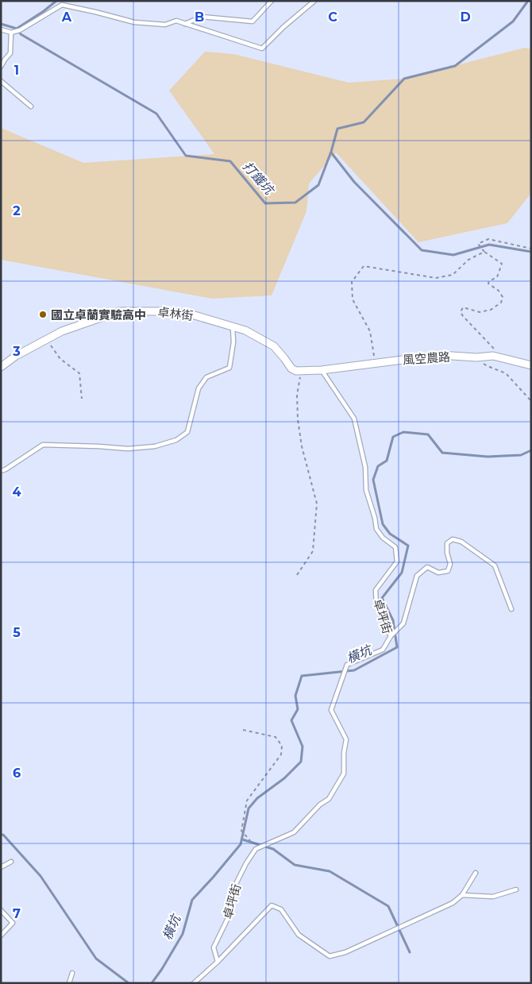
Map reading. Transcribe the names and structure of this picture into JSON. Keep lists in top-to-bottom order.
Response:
{
  "streets": {
    "street": ["卓林街", "風空農路"],
    "lane": ["卓坪街"]
  },
  "crossings": [
    ["風空農路", "卓坪街"]
  ],
  "water": ["打鐵坑", "橫坑"],
  "places": ["國立卓蘭實驗高中"],
  "grid": {
    "columns": [
      "A",
      "B",
      "C",
      "D"
    ],
    "rows": [
      "1",
      "2",
      "3",
      "4",
      "5",
      "6",
      "7"
    ]
  }
}
